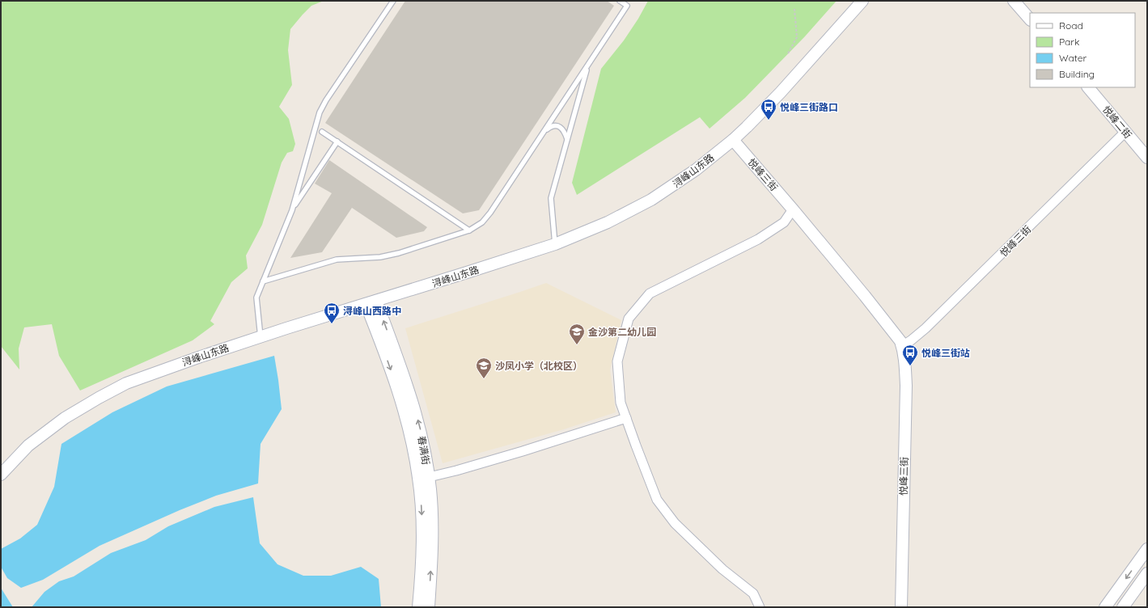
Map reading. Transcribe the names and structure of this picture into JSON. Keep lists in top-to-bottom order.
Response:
{
  "streets": {
    "street": [
      "悦峰二街",
      "浔峰山东路",
      "悦峰三街",
      "春满街"
    ]
  },
  "crossings": [
    ["悦峰二街", "悦峰三街"],
    ["浔峰山东路", "悦峰三街"],
    ["浔峰山东路", "春满街"]
  ],
  "places": {
    "bus stop": ["悦峰三街路口", "浔峰山西路中", "悦峰三街站"],
    "school or university": ["金沙第二幼儿园", "沙凤小学（北校区）"]
  },
  "legend": [
    "Road",
    "Park",
    "Water",
    "Building"
  ]
}
